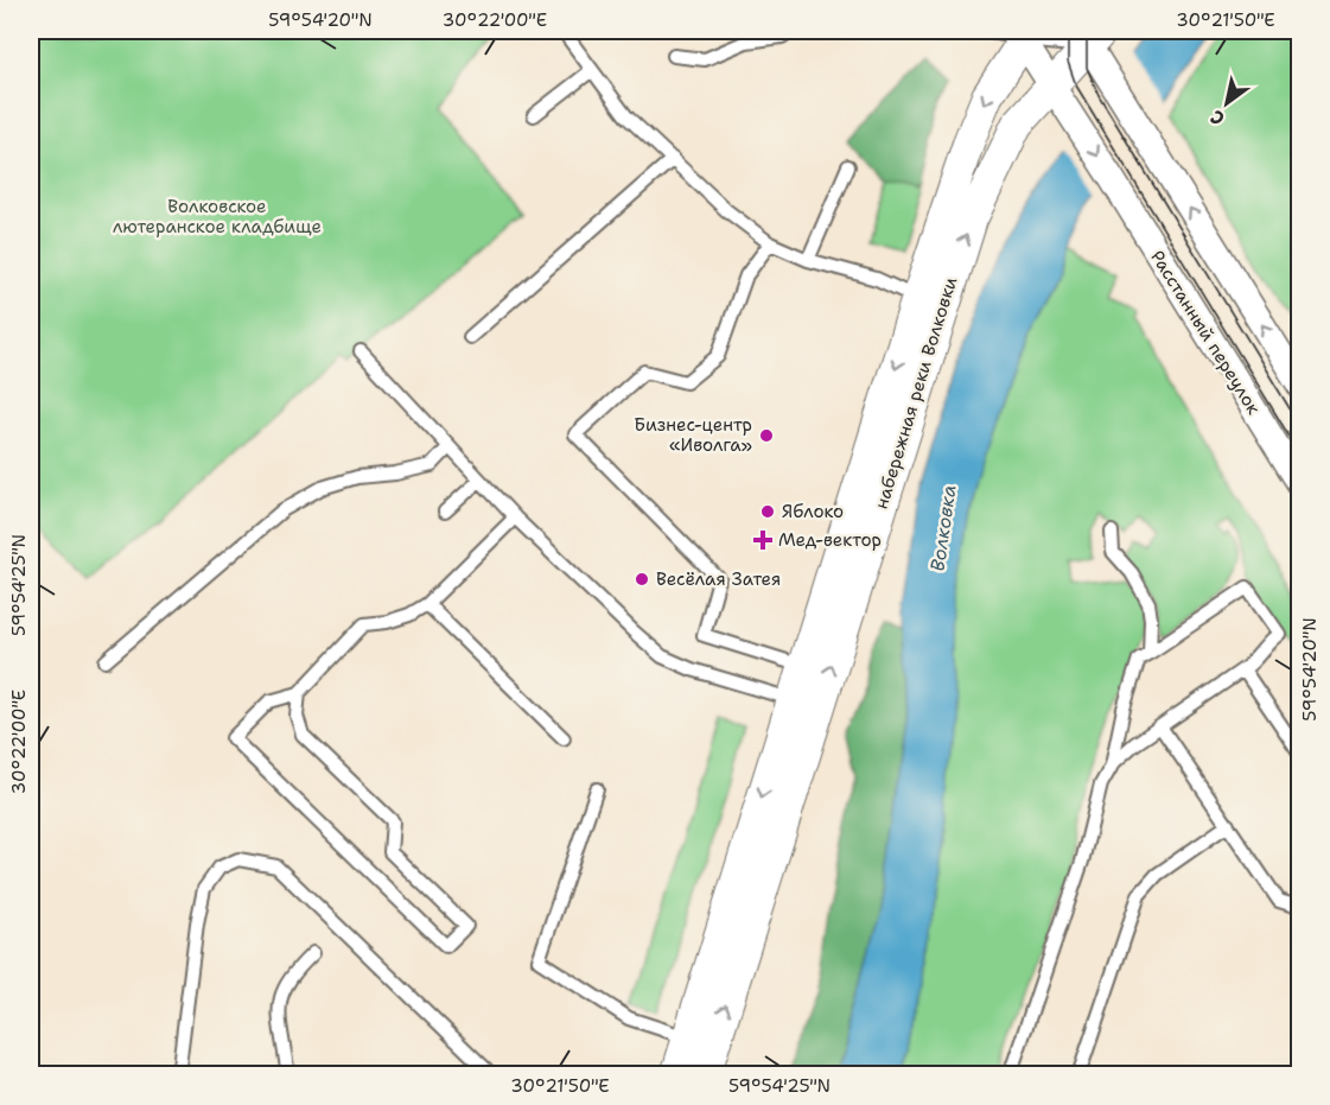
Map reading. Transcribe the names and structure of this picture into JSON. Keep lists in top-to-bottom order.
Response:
{
  "streets": {
    "street": ["Расстанный переулок", "набережная реки Волковки"]
  },
  "crossings": [
    ["Расстанный переулок", "набережная реки Волковки"]
  ],
  "water": ["Волковка"],
  "parks": ["Волковское лютеранское кладбище"],
  "places": {
    "other": ["Бизнес-центр «Иволга»", "Яблоко", "Весёлая Затея"],
    "health": ["Мед-вектор"]
  },
  "north": "bottom left",
  "coordinates": [
    "59°54'20\"N",
    "30°22'00\"E",
    "30°21'50\"E",
    "59°54'25\"N"
  ]
}
